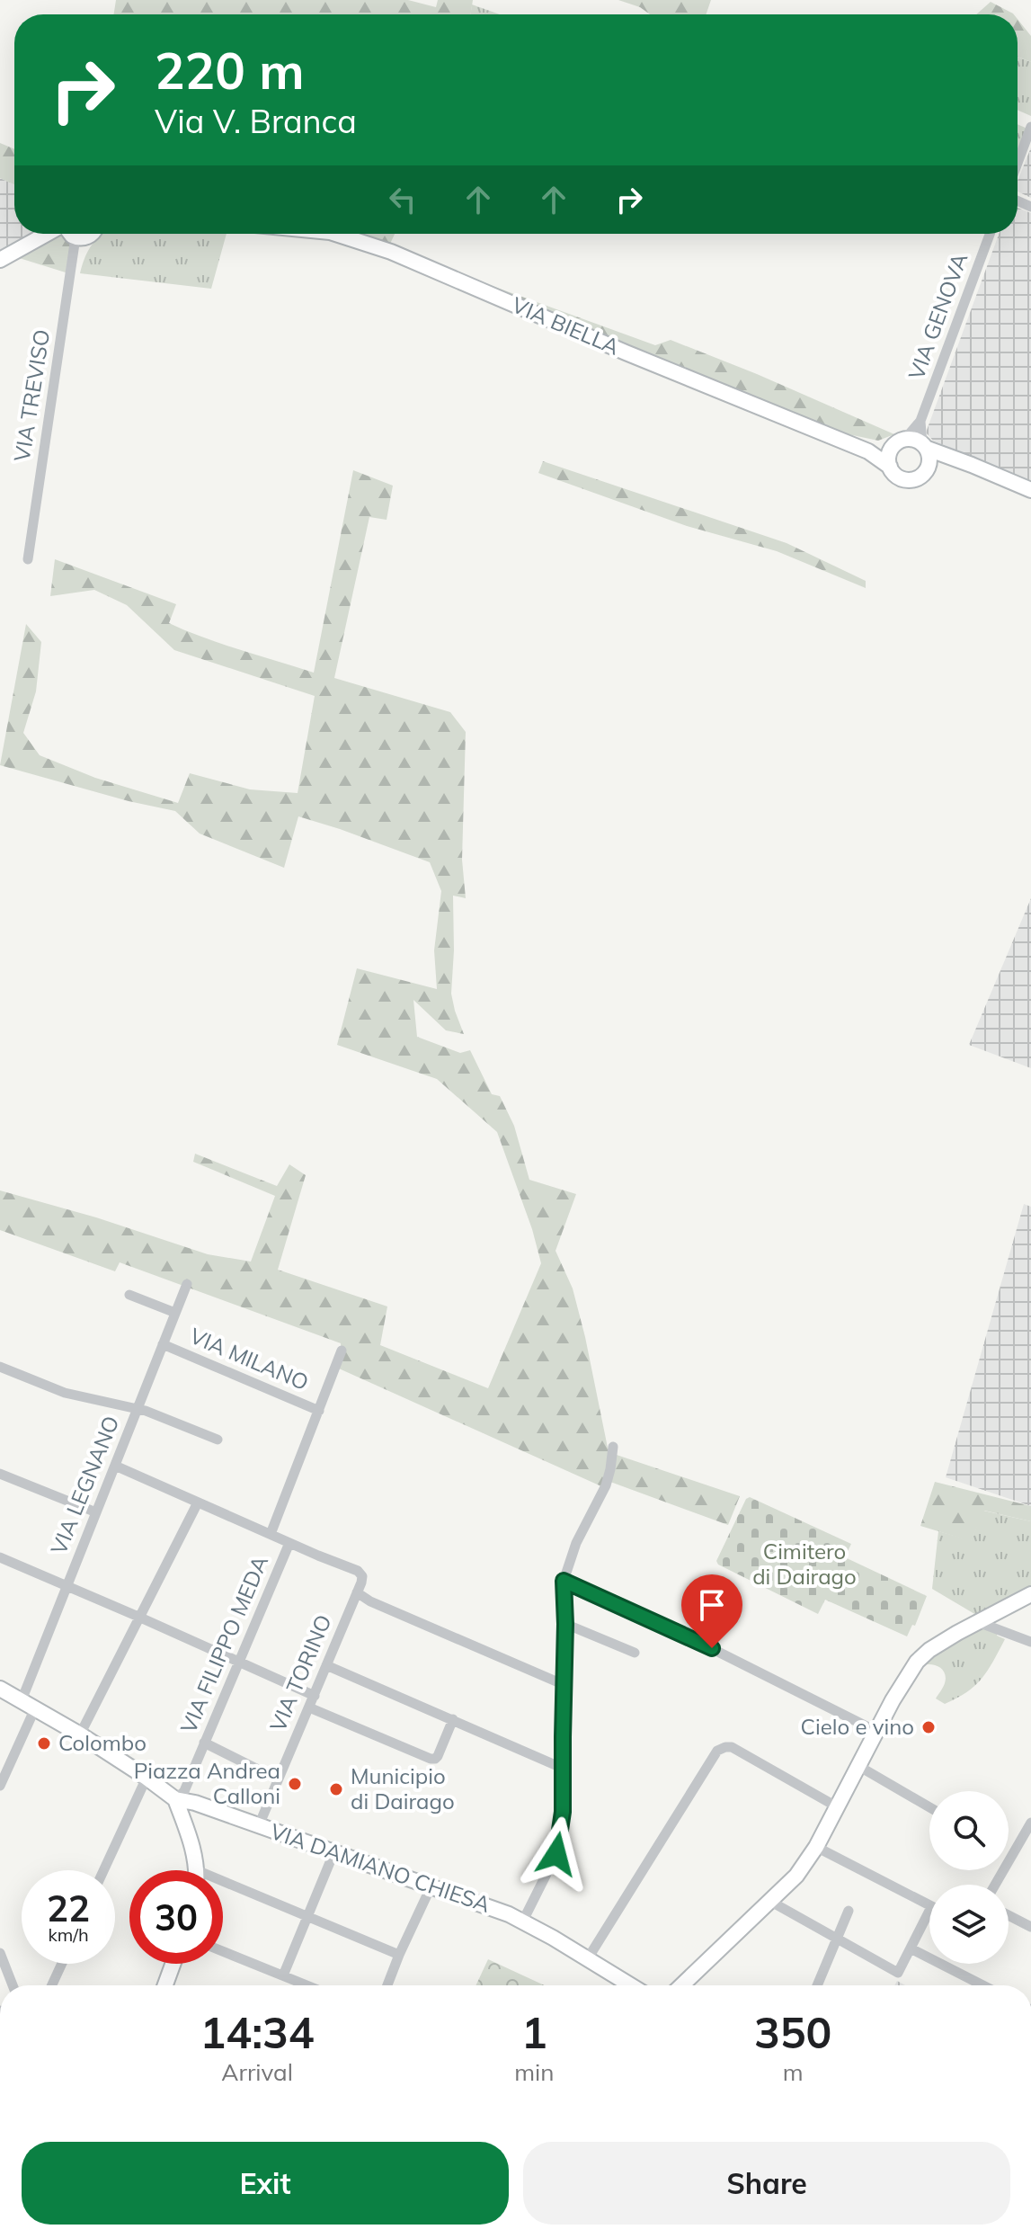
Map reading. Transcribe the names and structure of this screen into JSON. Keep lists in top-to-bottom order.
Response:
{
  "streets": {
    "street": [
      "VIA GENOVA",
      "VIA BIELLA",
      "VIA TREVISO",
      "VIA MILANO",
      "VIA LEGNANO",
      "VIA FILIPPO MEDA",
      "VIA TORINO",
      "VIA DAMIANO CHIESA"
    ]
  },
  "crossings": [
    ["VIA GENOVA", "VIA BIELLA"],
    ["VIA MILANO", "VIA LEGNANO"],
    ["VIA LEGNANO", "VIA DAMIANO CHIESA"],
    ["VIA FILIPPO MEDA", "VIA TORINO"],
    ["VIA FILIPPO MEDA", "VIA DAMIANO CHIESA"],
    ["VIA TORINO", "VIA DAMIANO CHIESA"]
  ],
  "parks": ["Cimitero di Dairago"],
  "places": [
    "Cielo e vino",
    "Colombo",
    "Piazza Andrea Calloni",
    "Municipio di Dairago"
  ],
  "page": {
    "turn": ["220 m", "Via V. Branca"],
    "speed": "22 km/h",
    "limit": "30",
    "eta": [
      "14:34",
      "Arrival",
      "1",
      "min",
      "350",
      "m"
    ],
    "buttons": ["Exit", "Share"]
  }
}
